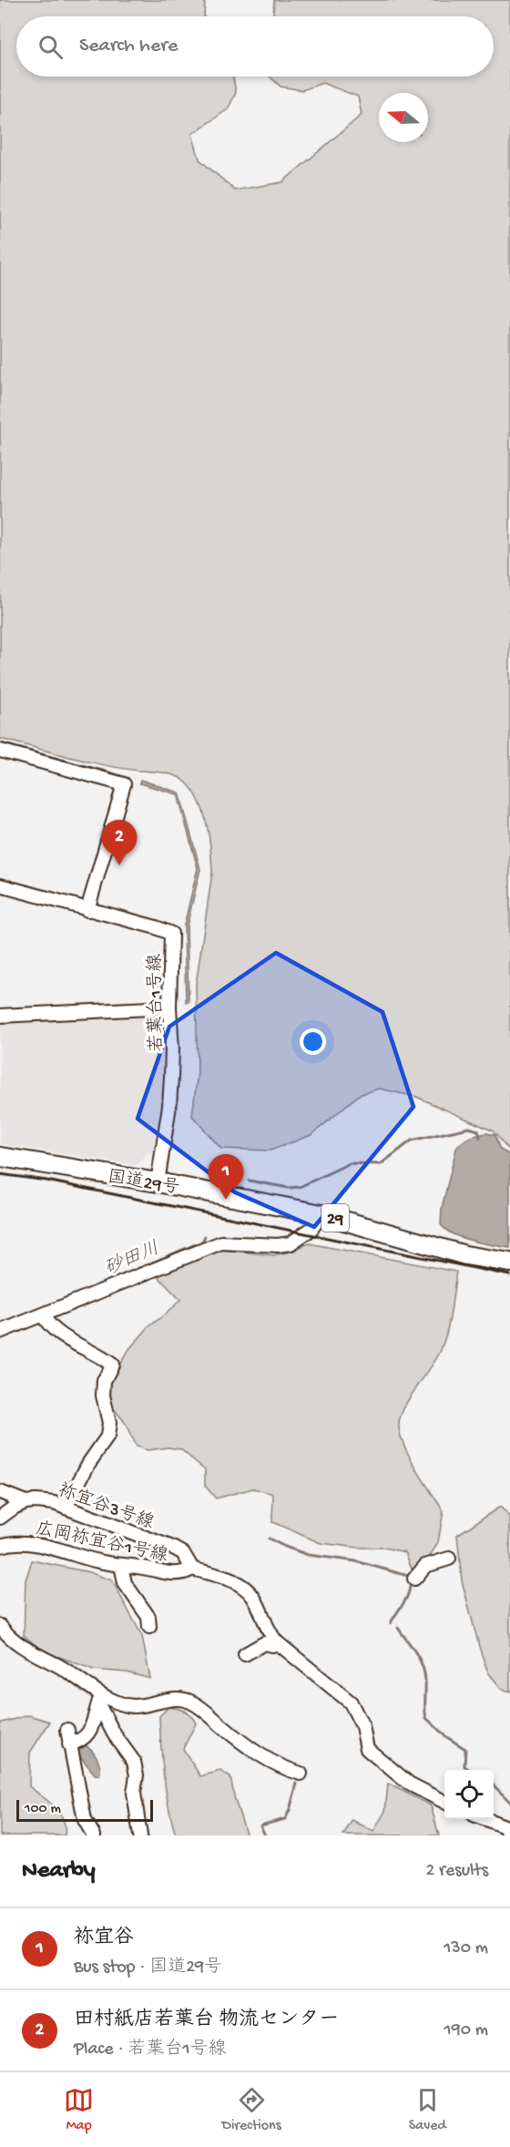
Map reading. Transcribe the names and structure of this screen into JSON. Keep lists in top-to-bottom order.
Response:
{
  "streets": {
    "highway": ["国道29号", "29"],
    "street": ["若葉台1号線", "祢宜谷3号線", "広岡祢宜谷1号線"]
  },
  "crossings": [
    ["若葉台1号線", "国道29号"],
    ["祢宜谷3号線", "広岡祢宜谷1号線"]
  ],
  "water": ["砂田川"],
  "scale_bar": "100 m",
  "north": "left",
  "page": {
    "search": "Search here",
    "pins": ["2", "1"],
    "scale": "100 m",
    "heading": ["Nearby", "2 results"],
    "list": [
      {
        "mark": "1",
        "name": "祢宜谷",
        "note": "Bus stop · 国道29号",
        "value": "130 m"
      },
      {
        "mark": "2",
        "name": "田村紙店若葉台 物流センター",
        "note": "Place · 若葉台1号線",
        "value": "190 m"
      }
    ],
    "nav": ["Map", "Directions", "Saved"]
  }
}
